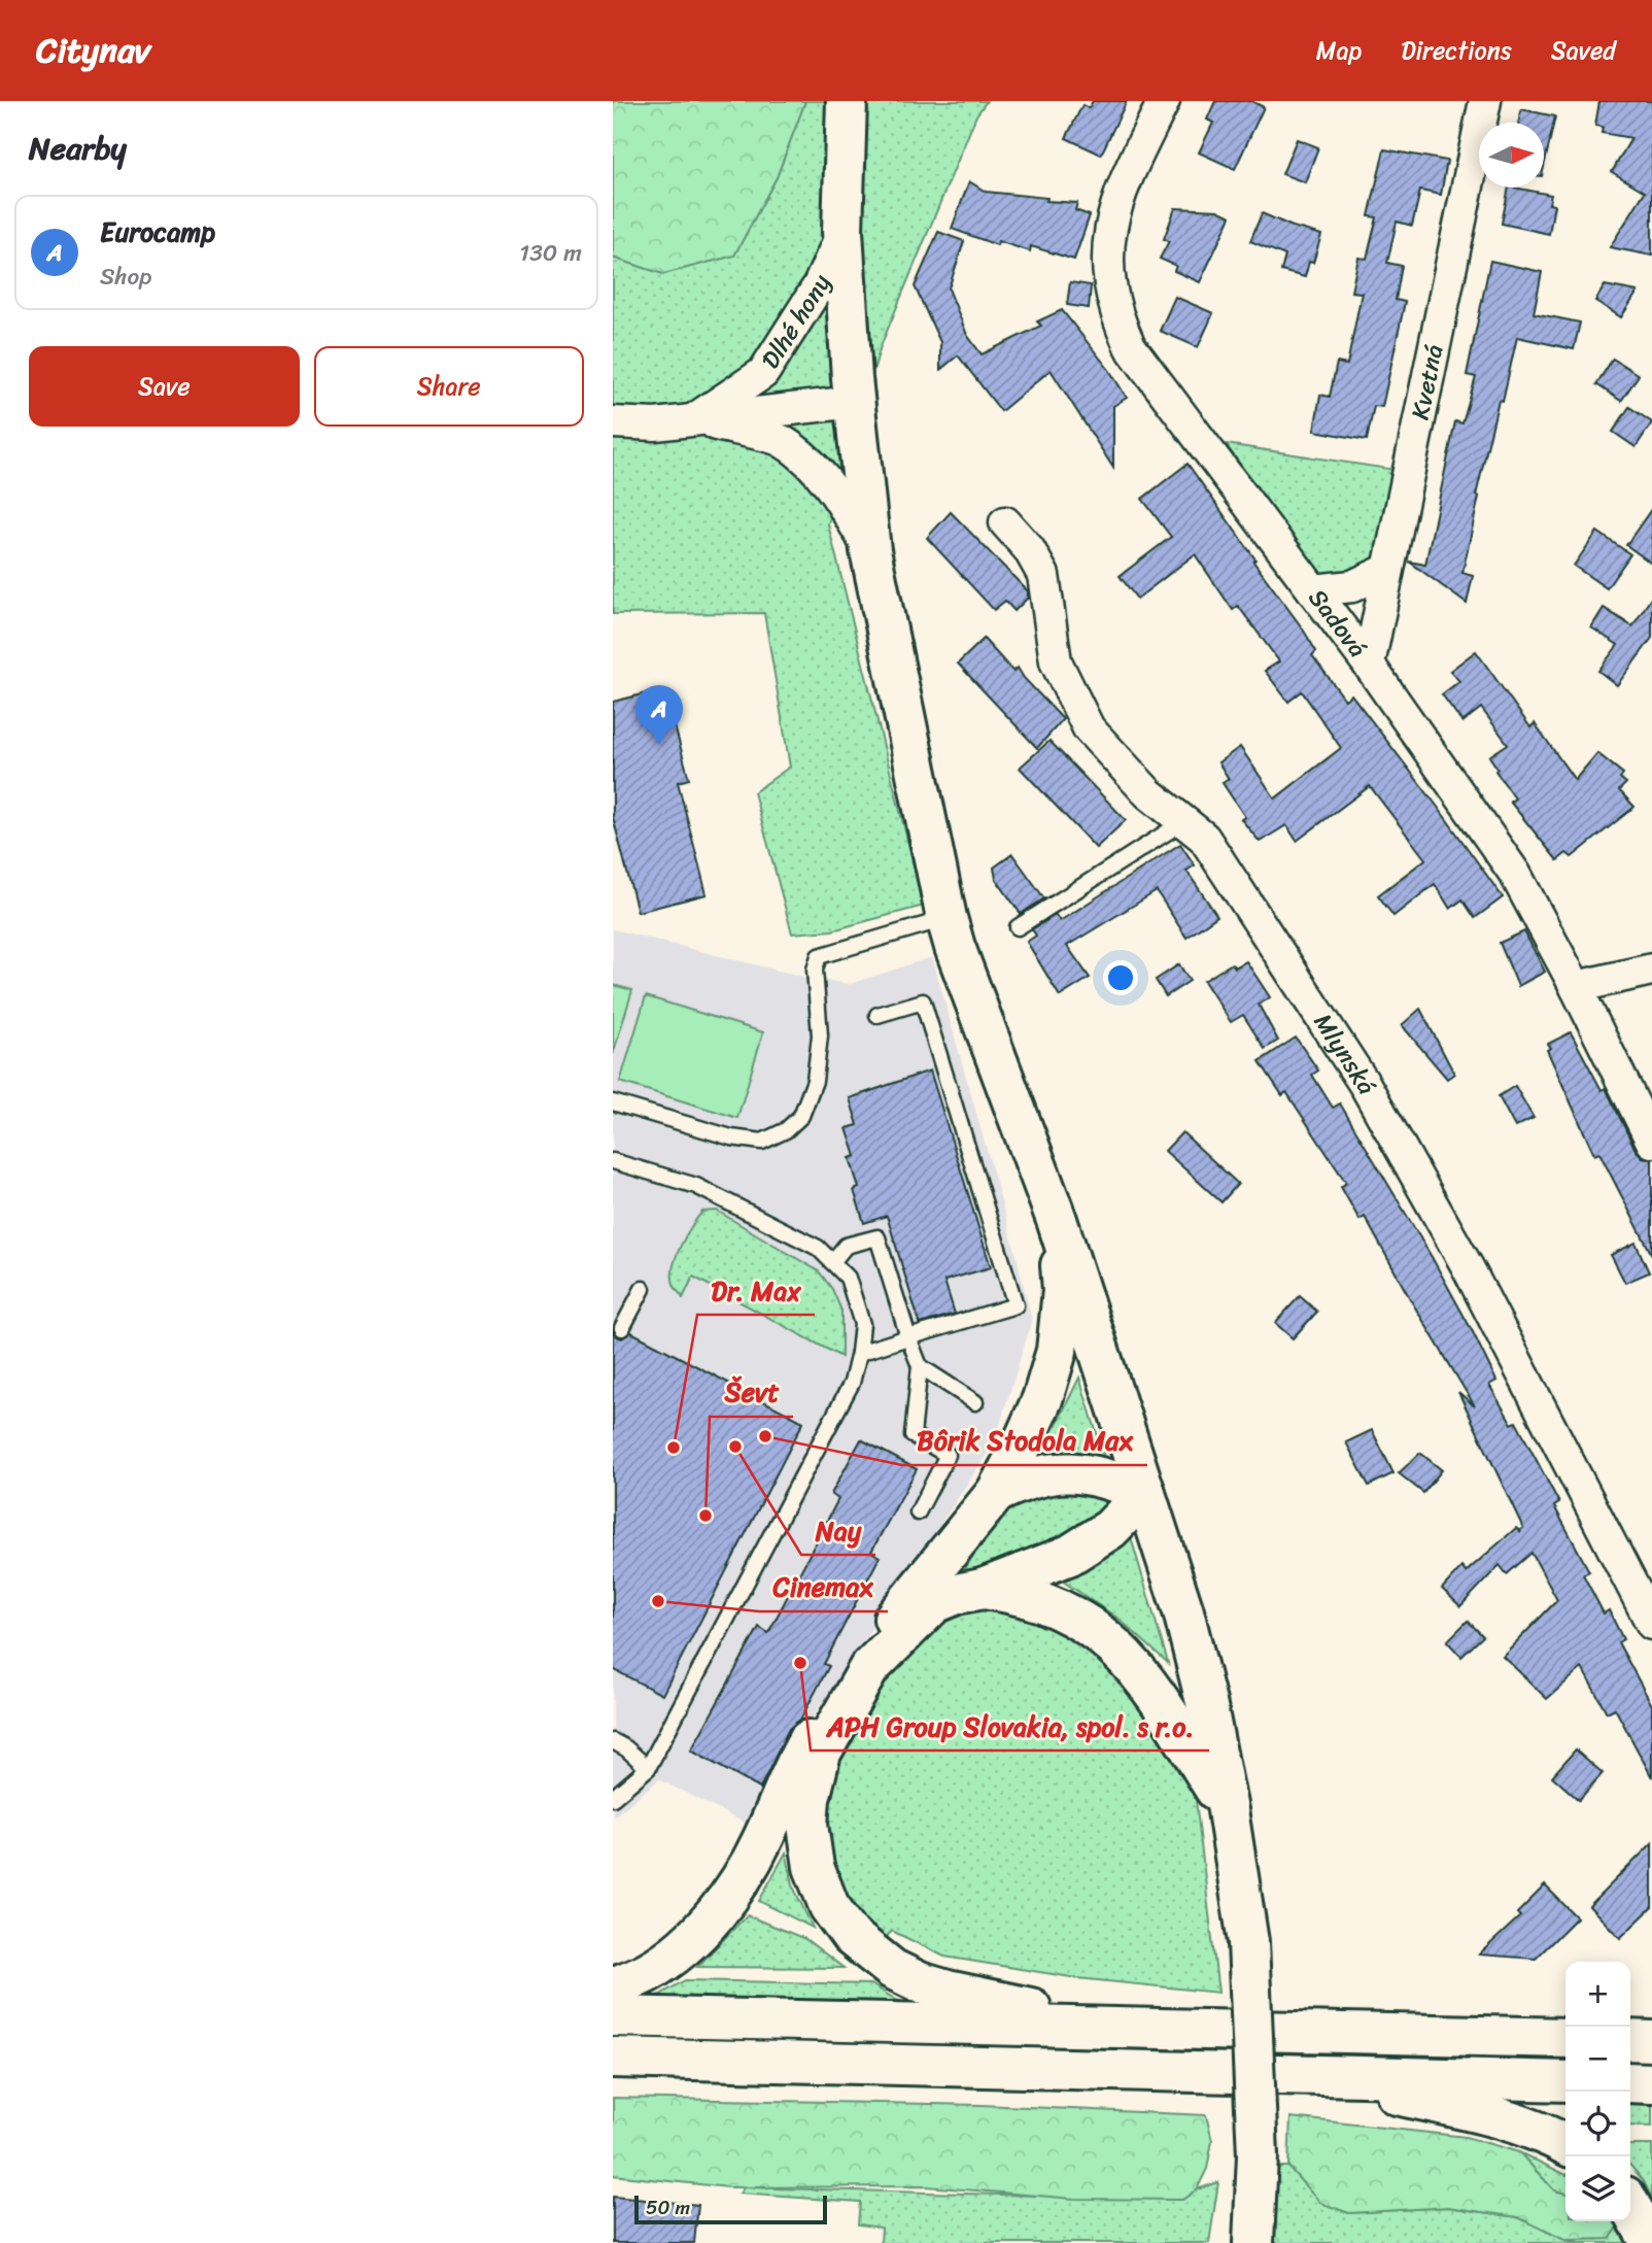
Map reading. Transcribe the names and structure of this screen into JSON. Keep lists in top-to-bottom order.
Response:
{
  "streets": {
    "street": [
      "Dlhé hony",
      "Kvetná",
      "Sadová",
      "Mlynská"
    ]
  },
  "crossings": [
    ["Kvetná", "Sadová"]
  ],
  "places": [
    "Bôrik Stodola Max",
    "Nay",
    "Dr. Max",
    "Ševt",
    "Cinemax",
    "APH Group Slovakia, spol. s r.o."
  ],
  "scale_bar": "50 m",
  "north": "right",
  "page": {
    "header": "Citynav",
    "nav": ["Map", "Directions", "Saved"],
    "heading": "Nearby",
    "list": [
      {
        "mark": "A",
        "name": "Eurocamp",
        "note": "Shop",
        "value": "130 m"
      }
    ],
    "buttons": ["Save", "Share"],
    "pins": "A",
    "map_buttons": ["+", "−"],
    "scale": "50 m"
  }
}
